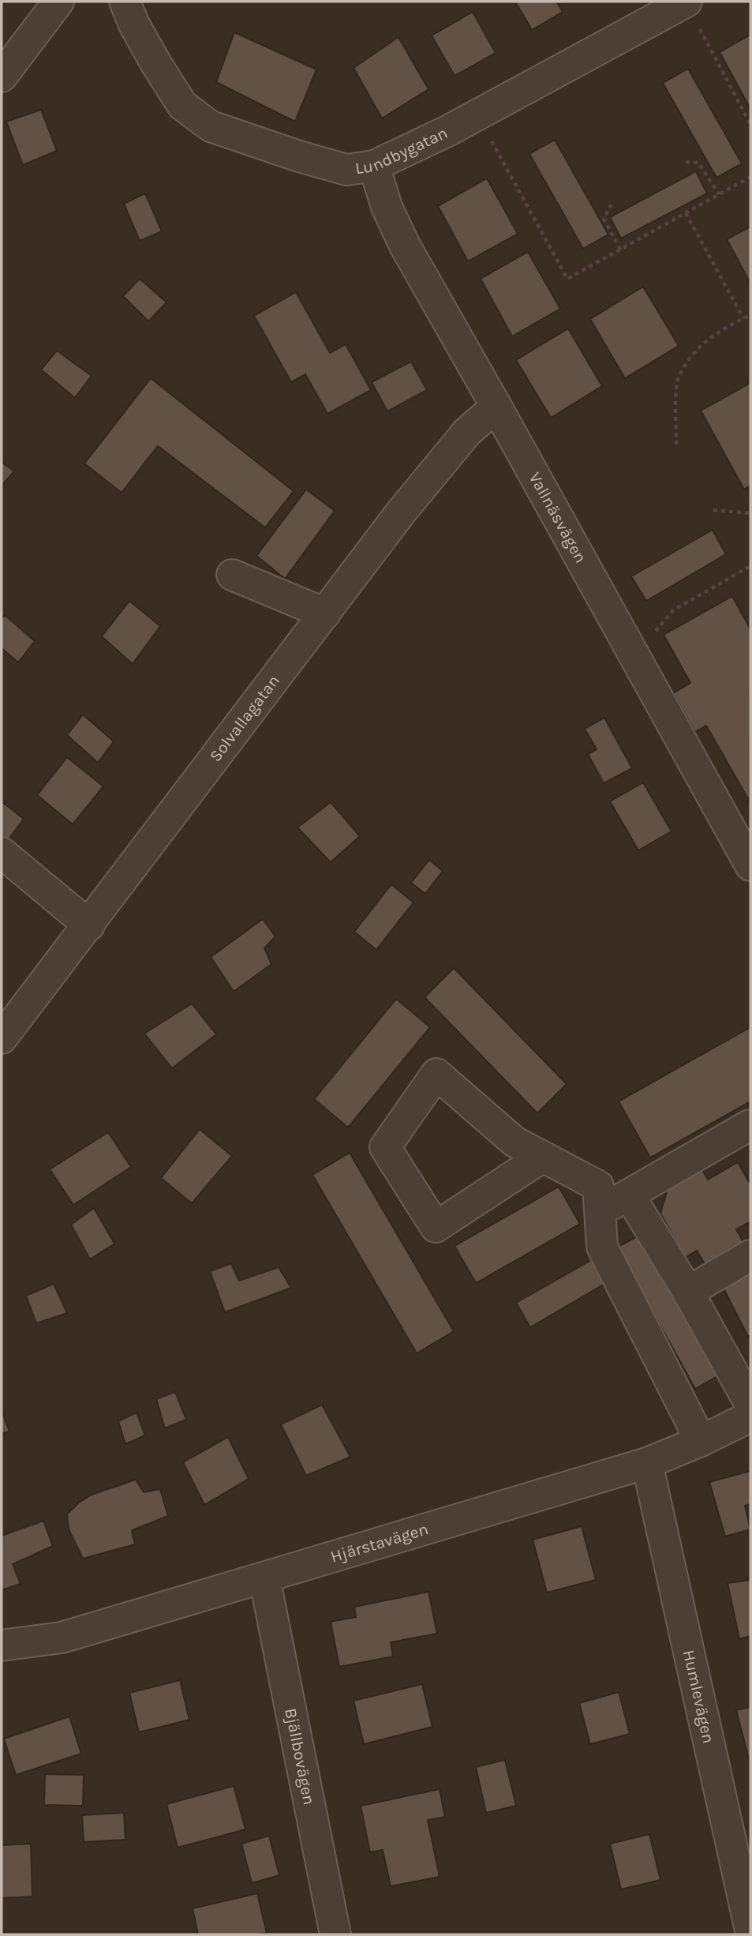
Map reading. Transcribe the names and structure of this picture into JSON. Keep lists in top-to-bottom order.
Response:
{
  "streets": {
    "street": [
      "Lundbygatan",
      "Vallnäsvägen",
      "Solvallagatan",
      "Hjärstavägen",
      "Humlevägen",
      "Bjällbovägen"
    ]
  },
  "crossings": [
    ["Lundbygatan", "Vallnäsvägen"],
    ["Vallnäsvägen", "Solvallagatan"],
    ["Hjärstavägen", "Humlevägen"],
    ["Hjärstavägen", "Bjällbovägen"]
  ]
}
